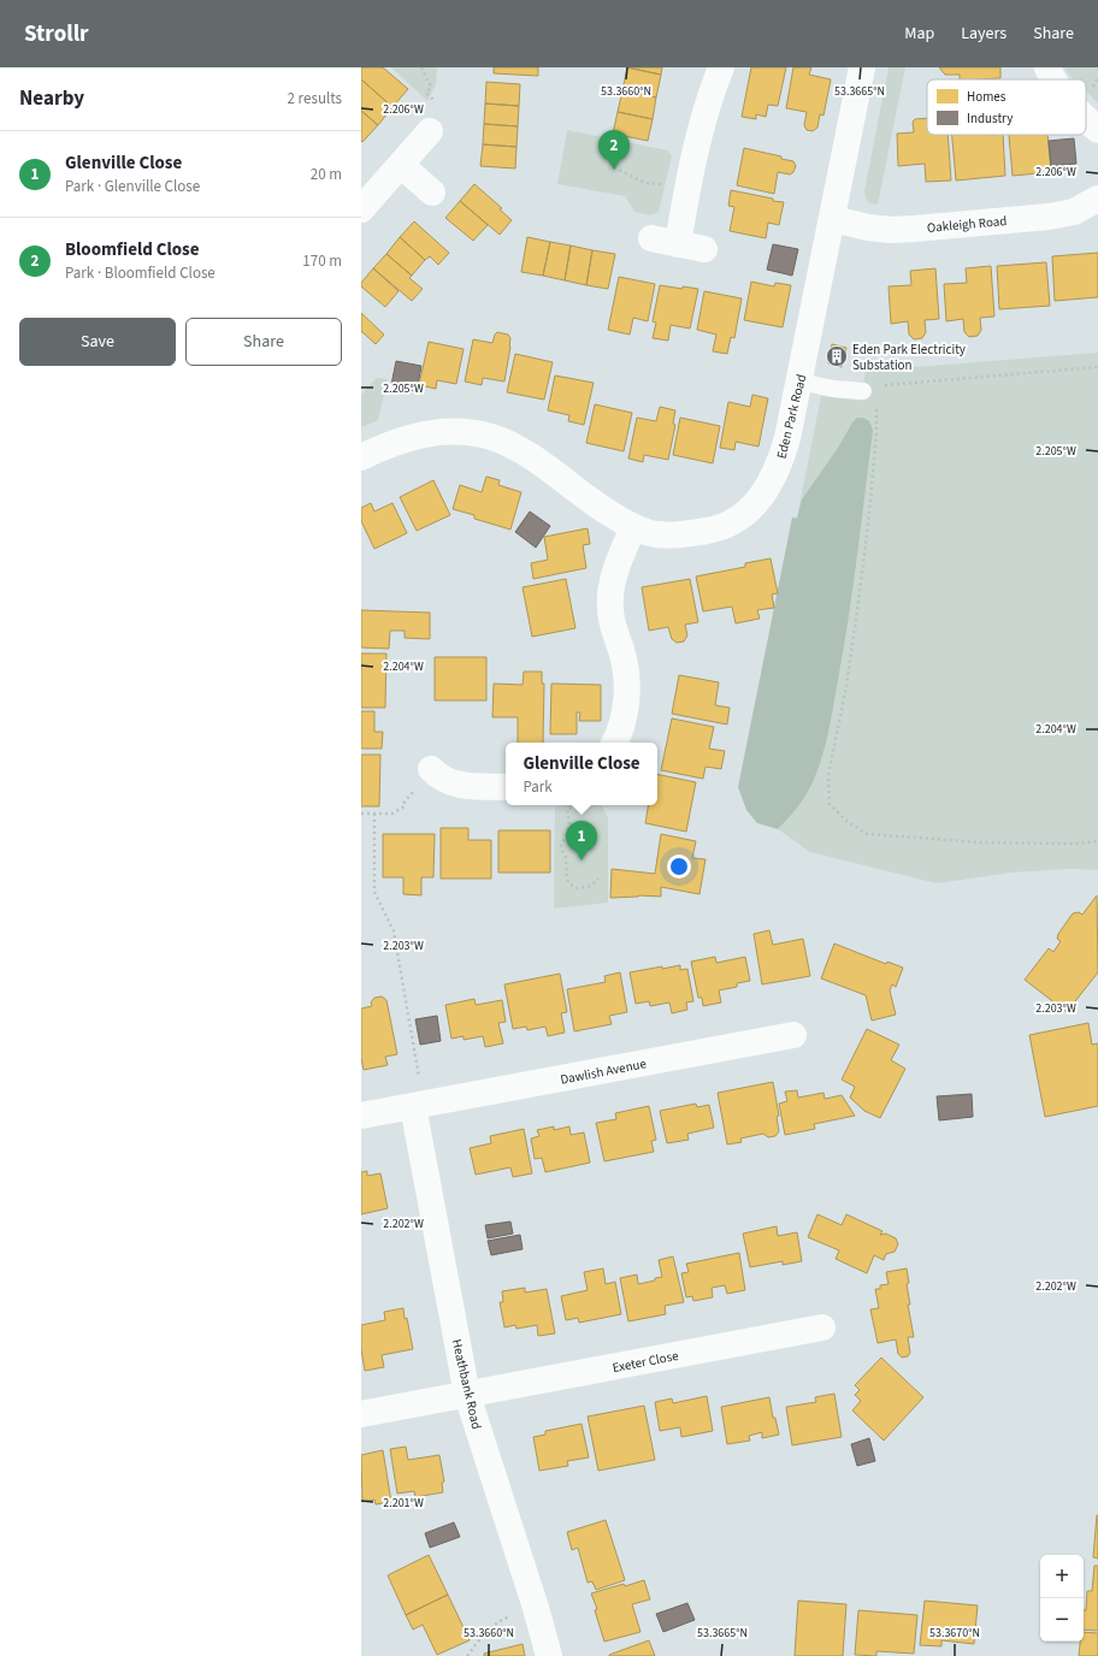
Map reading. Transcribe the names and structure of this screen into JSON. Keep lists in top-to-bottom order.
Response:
{
  "streets": {
    "street": [
      "Oakleigh Road",
      "Eden Park Road",
      "Dawlish Avenue",
      "Exeter Close",
      "Heathbank Road"
    ]
  },
  "crossings": [
    ["Oakleigh Road", "Eden Park Road"],
    ["Dawlish Avenue", "Heathbank Road"],
    ["Exeter Close", "Heathbank Road"]
  ],
  "places": {
    "building": ["Eden Park Electricity Substation"]
  },
  "legend": ["Homes", "Industry"],
  "page": {
    "header": "Strollr",
    "nav": ["Map", "Layers", "Share"],
    "heading": ["Nearby", "2 results"],
    "list": [
      {
        "mark": "1",
        "name": "Glenville Close",
        "note": "Park · Glenville Close",
        "value": "20 m"
      },
      {
        "mark": "2",
        "name": "Bloomfield Close",
        "note": "Park · Bloomfield Close",
        "value": "170 m"
      }
    ],
    "pins": ["2", "1"],
    "buttons": ["Save", "Share"],
    "popup": ["Glenville Close", "Park"],
    "map_buttons": ["+", "−"]
  },
  "coordinates": [
    "53.3660°N",
    "53.3665°N",
    "2.206°W",
    "2.205°W",
    "2.204°W",
    "2.203°W",
    "2.202°W",
    "2.201°W",
    "53.3670°N"
  ]
}
